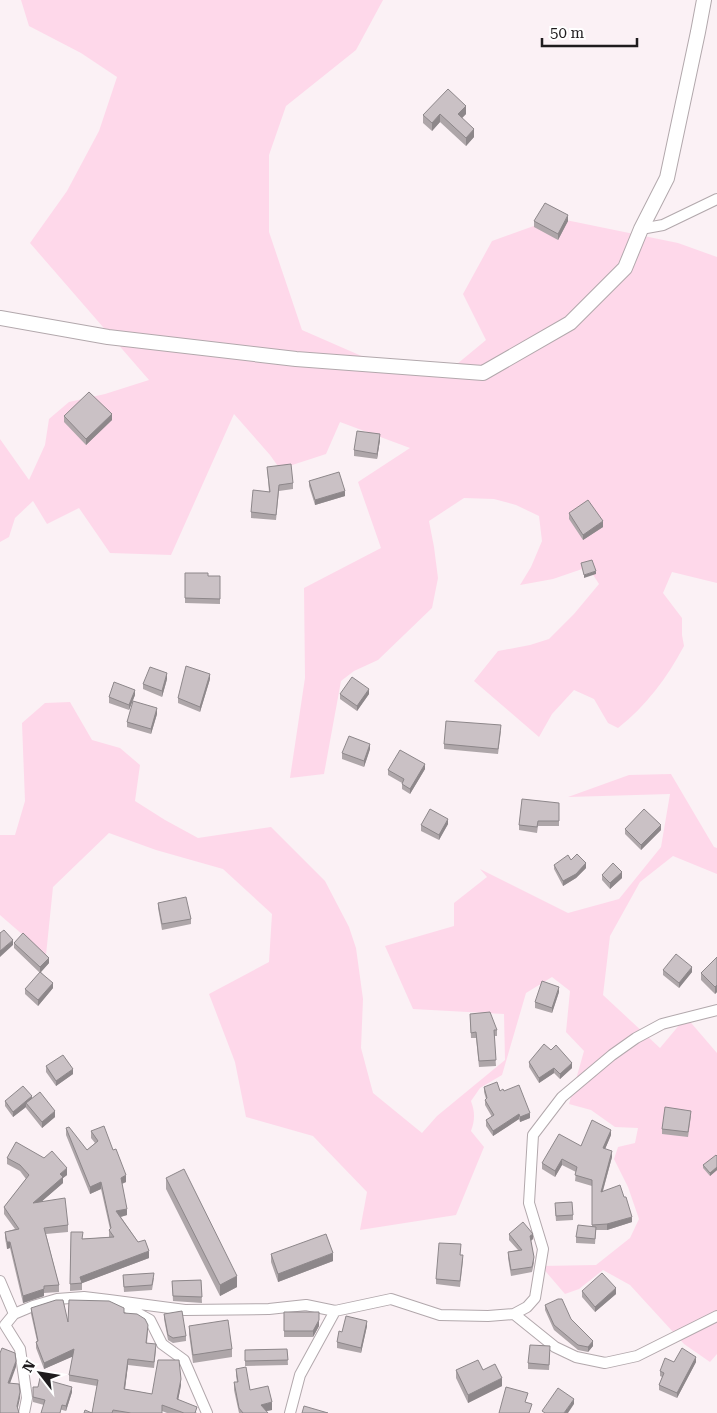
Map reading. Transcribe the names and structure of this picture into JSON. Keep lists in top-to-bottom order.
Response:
{
  "scale_bar": "50 m",
  "north": "top left"
}
